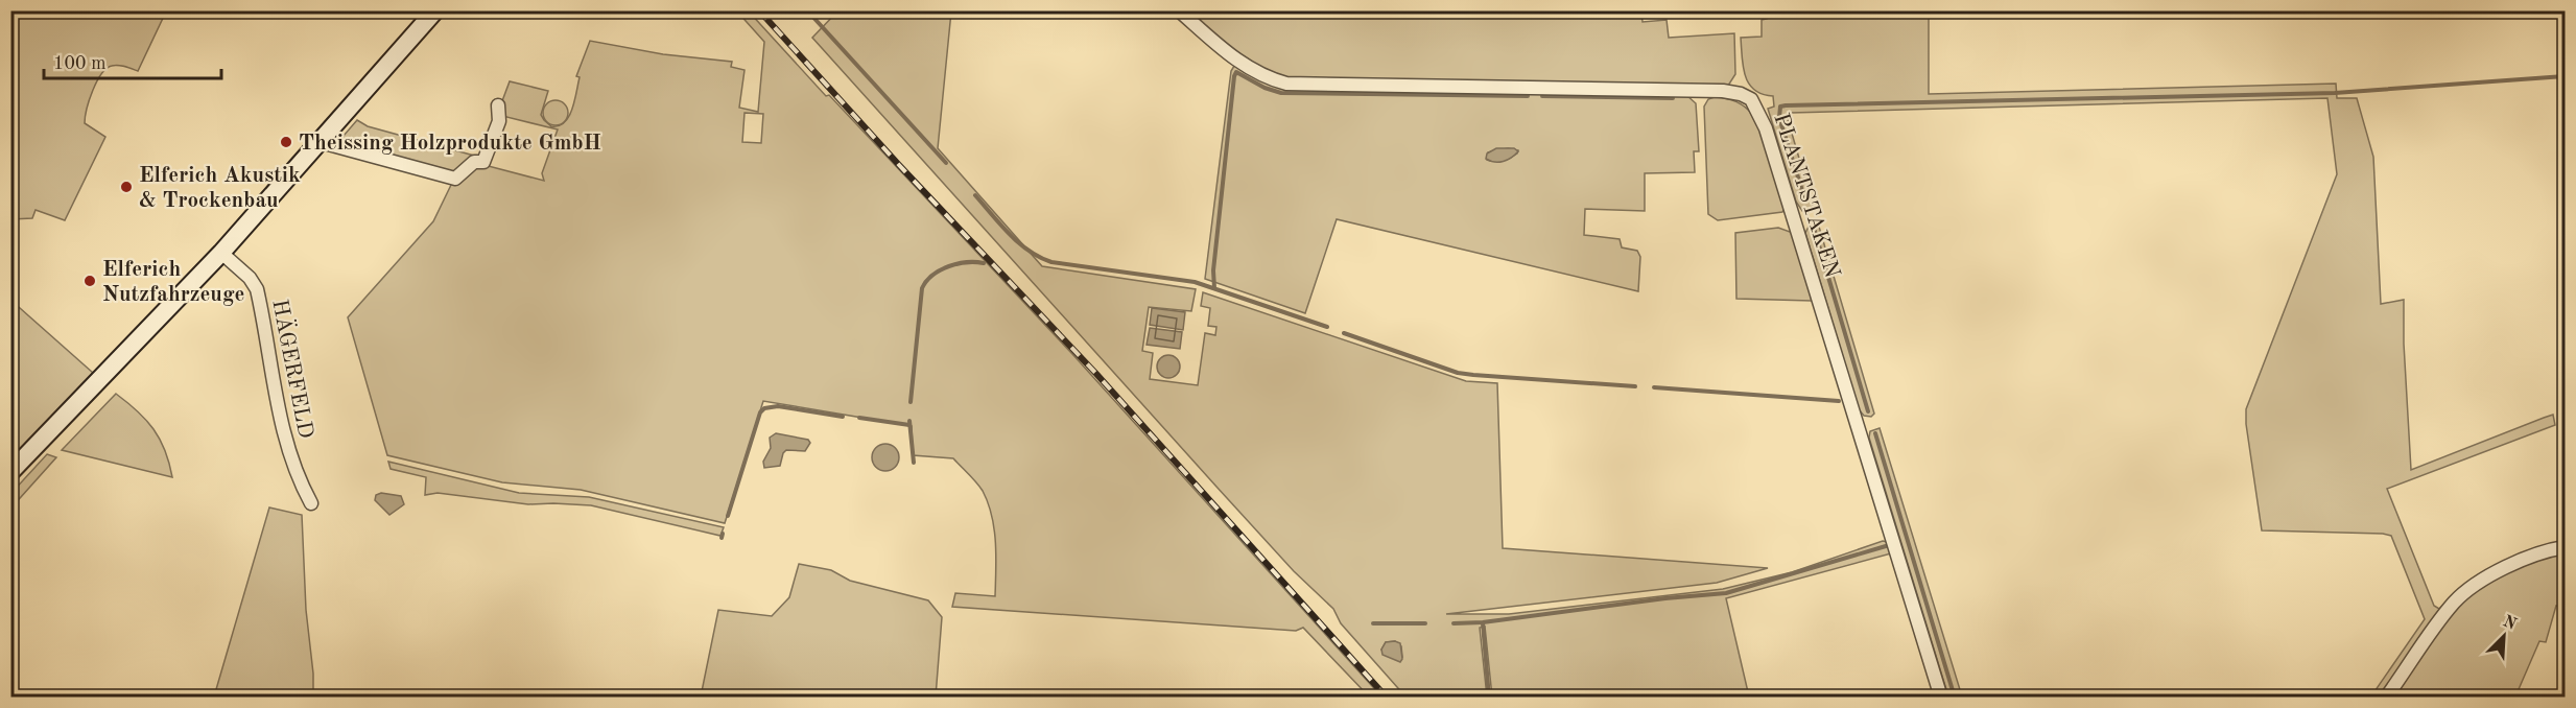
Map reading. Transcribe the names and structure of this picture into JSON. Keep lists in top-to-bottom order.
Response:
{
  "streets": {
    "street": ["PLANTSTAKEN", "HÄGERFELD"]
  },
  "places": ["Theissing Holzprodukte GmbH", "Elferich Akustik & Trockenbau", "Elferich Nutzfahrzeuge"],
  "scale_bar": "100 m",
  "north": "top right"
}
